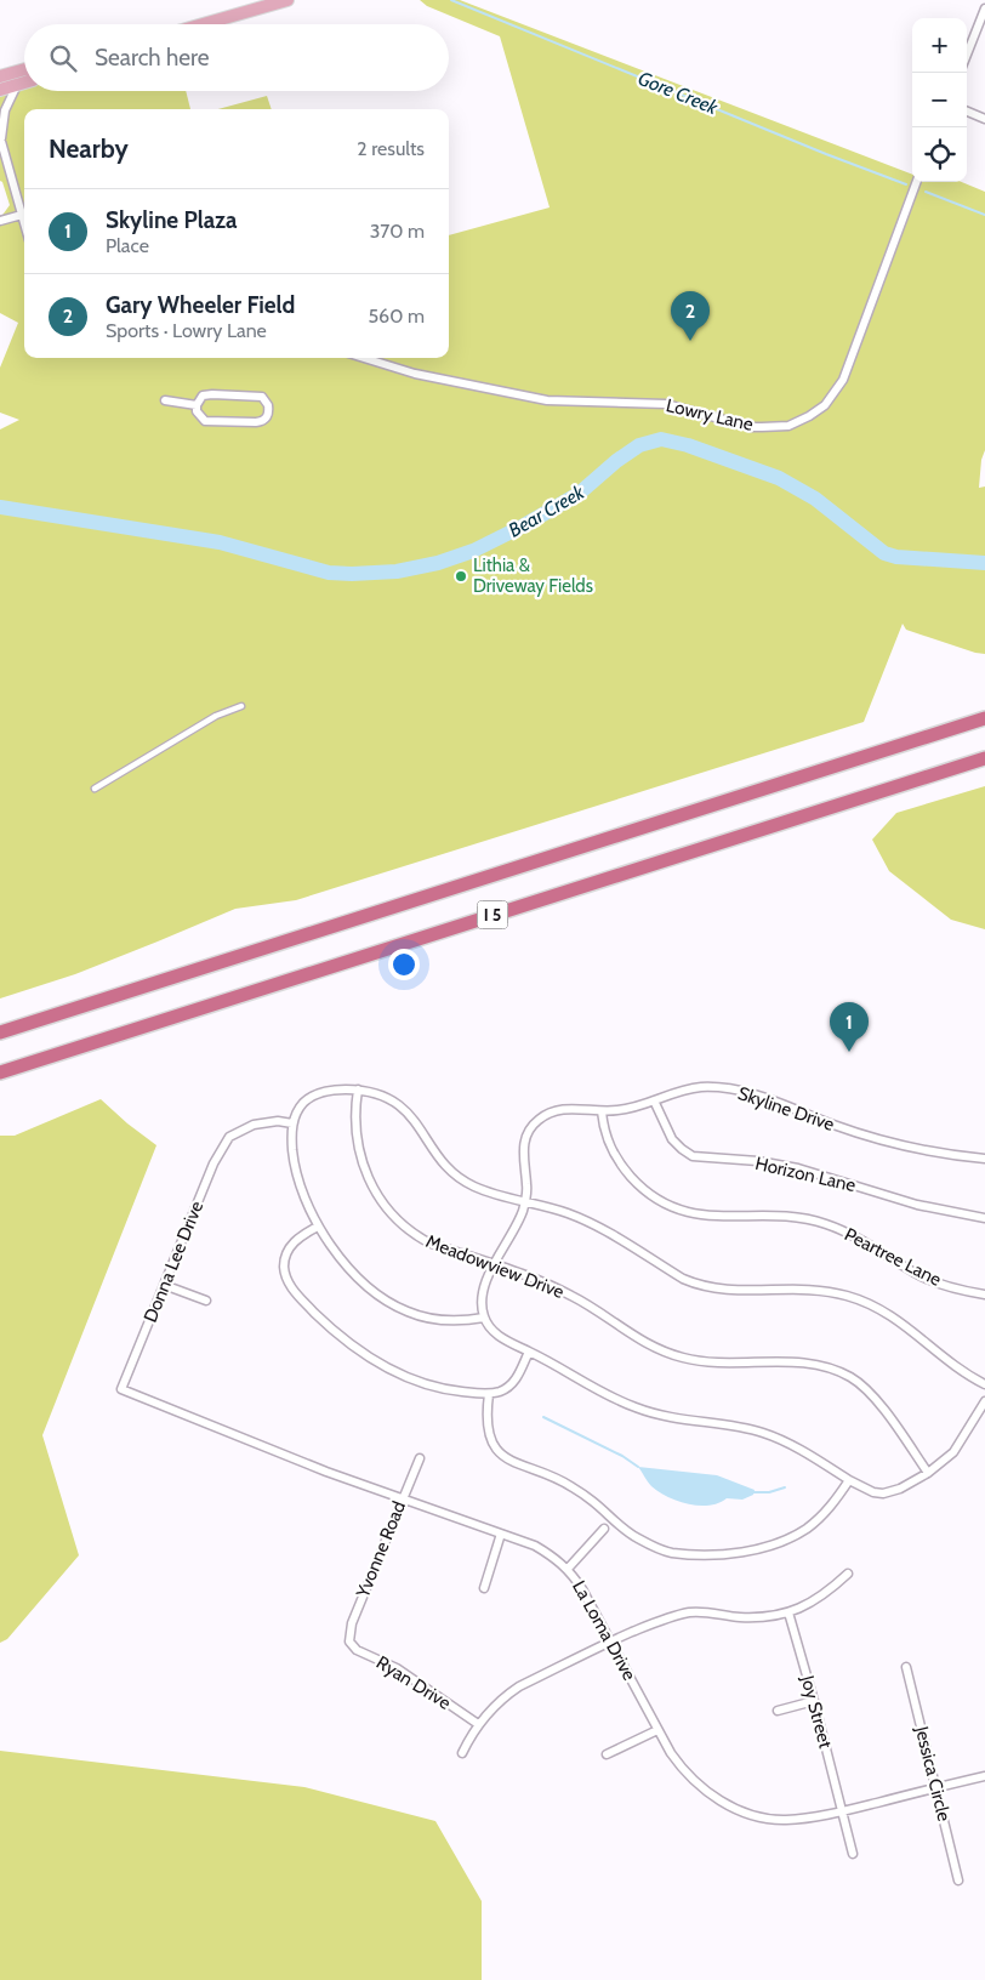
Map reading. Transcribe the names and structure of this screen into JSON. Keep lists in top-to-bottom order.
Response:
{
  "streets": {
    "highway": ["I 5"],
    "street": [
      "Lowry Lane",
      "Skyline Drive",
      "Horizon Lane",
      "Peartree Lane",
      "Donna Lee Drive",
      "Meadowview Drive",
      "Yvonne Road",
      "La Loma Drive",
      "Ryan Drive",
      "Joy Street",
      "Jessica Circle"
    ]
  },
  "crossings": [
    ["Skyline Drive", "Horizon Lane"],
    ["Skyline Drive", "Peartree Lane"],
    ["Skyline Drive", "Meadowview Drive"],
    ["Donna Lee Drive", "La Loma Drive"],
    ["Yvonne Road", "La Loma Drive"],
    ["Yvonne Road", "Ryan Drive"],
    ["La Loma Drive", "Joy Street"],
    ["La Loma Drive", "Jessica Circle"]
  ],
  "water": ["Gore Creek", "Bear Creek"],
  "places": ["Lithia & Driveway Fields"],
  "page": {
    "map_buttons": ["+", "−"],
    "search": "Search here",
    "heading": ["Nearby", "2 results"],
    "list": [
      {
        "mark": "1",
        "name": "Skyline Plaza",
        "note": "Place",
        "value": "370 m"
      },
      {
        "mark": "2",
        "name": "Gary Wheeler Field",
        "note": "Sports · Lowry Lane",
        "value": "560 m"
      }
    ],
    "pins": ["2", "1"]
  }
}
